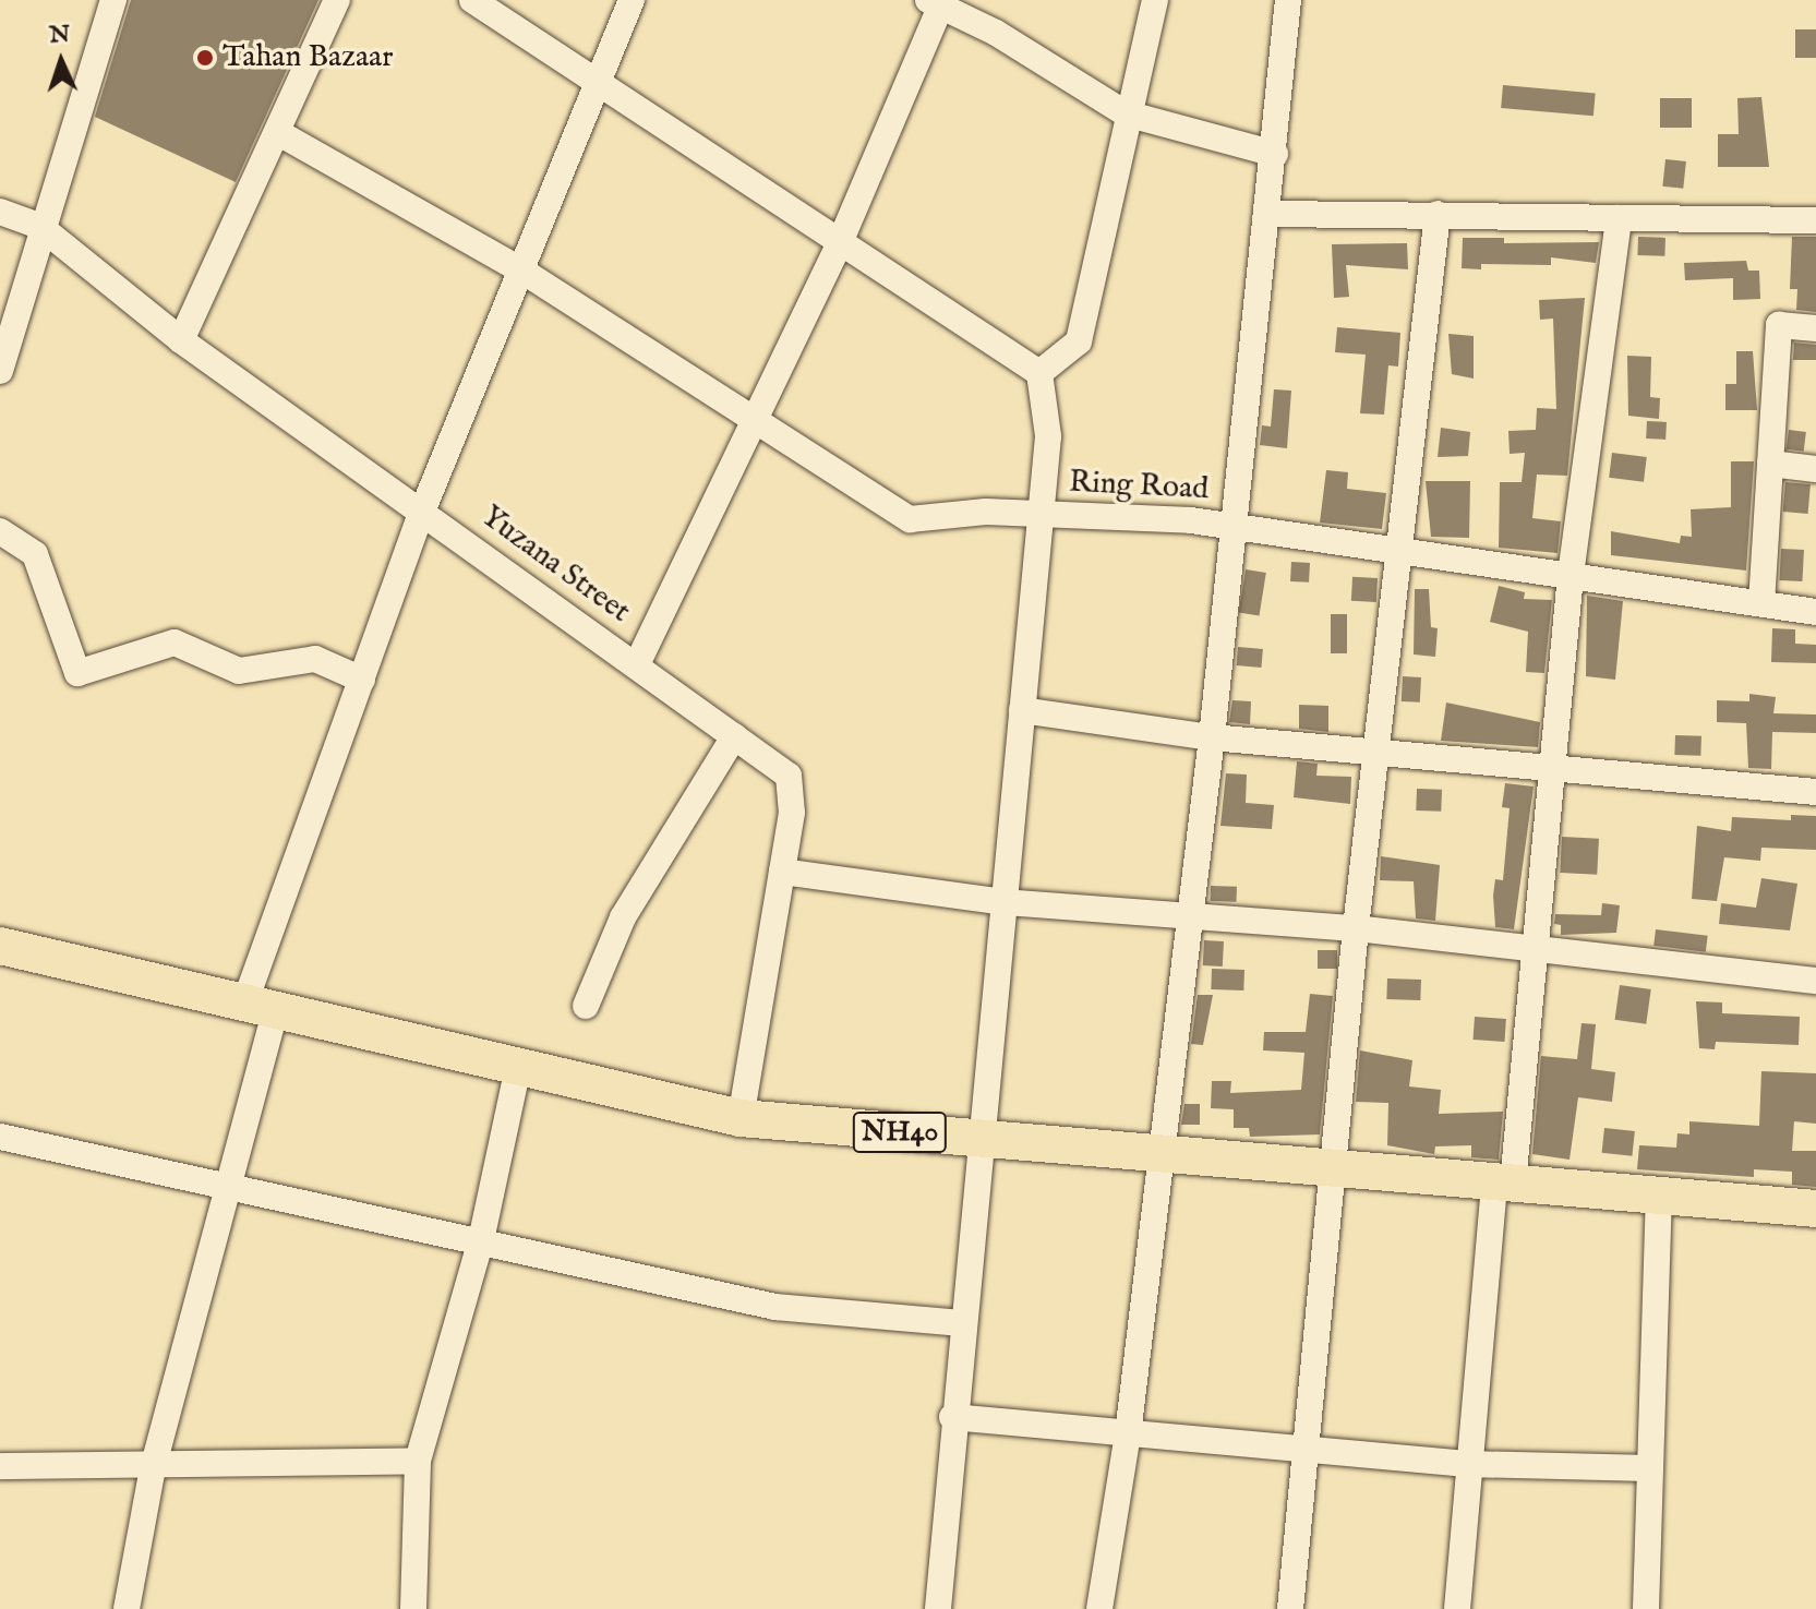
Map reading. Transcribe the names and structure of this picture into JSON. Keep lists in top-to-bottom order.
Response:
{
  "streets": {
    "highway": ["NH40"],
    "street": ["Ring Road", "Yuzana Street"]
  },
  "crossings": [
    ["Yuzana Street", "NH40"]
  ],
  "places": ["Tahan Bazaar"],
  "north": "top"
}
